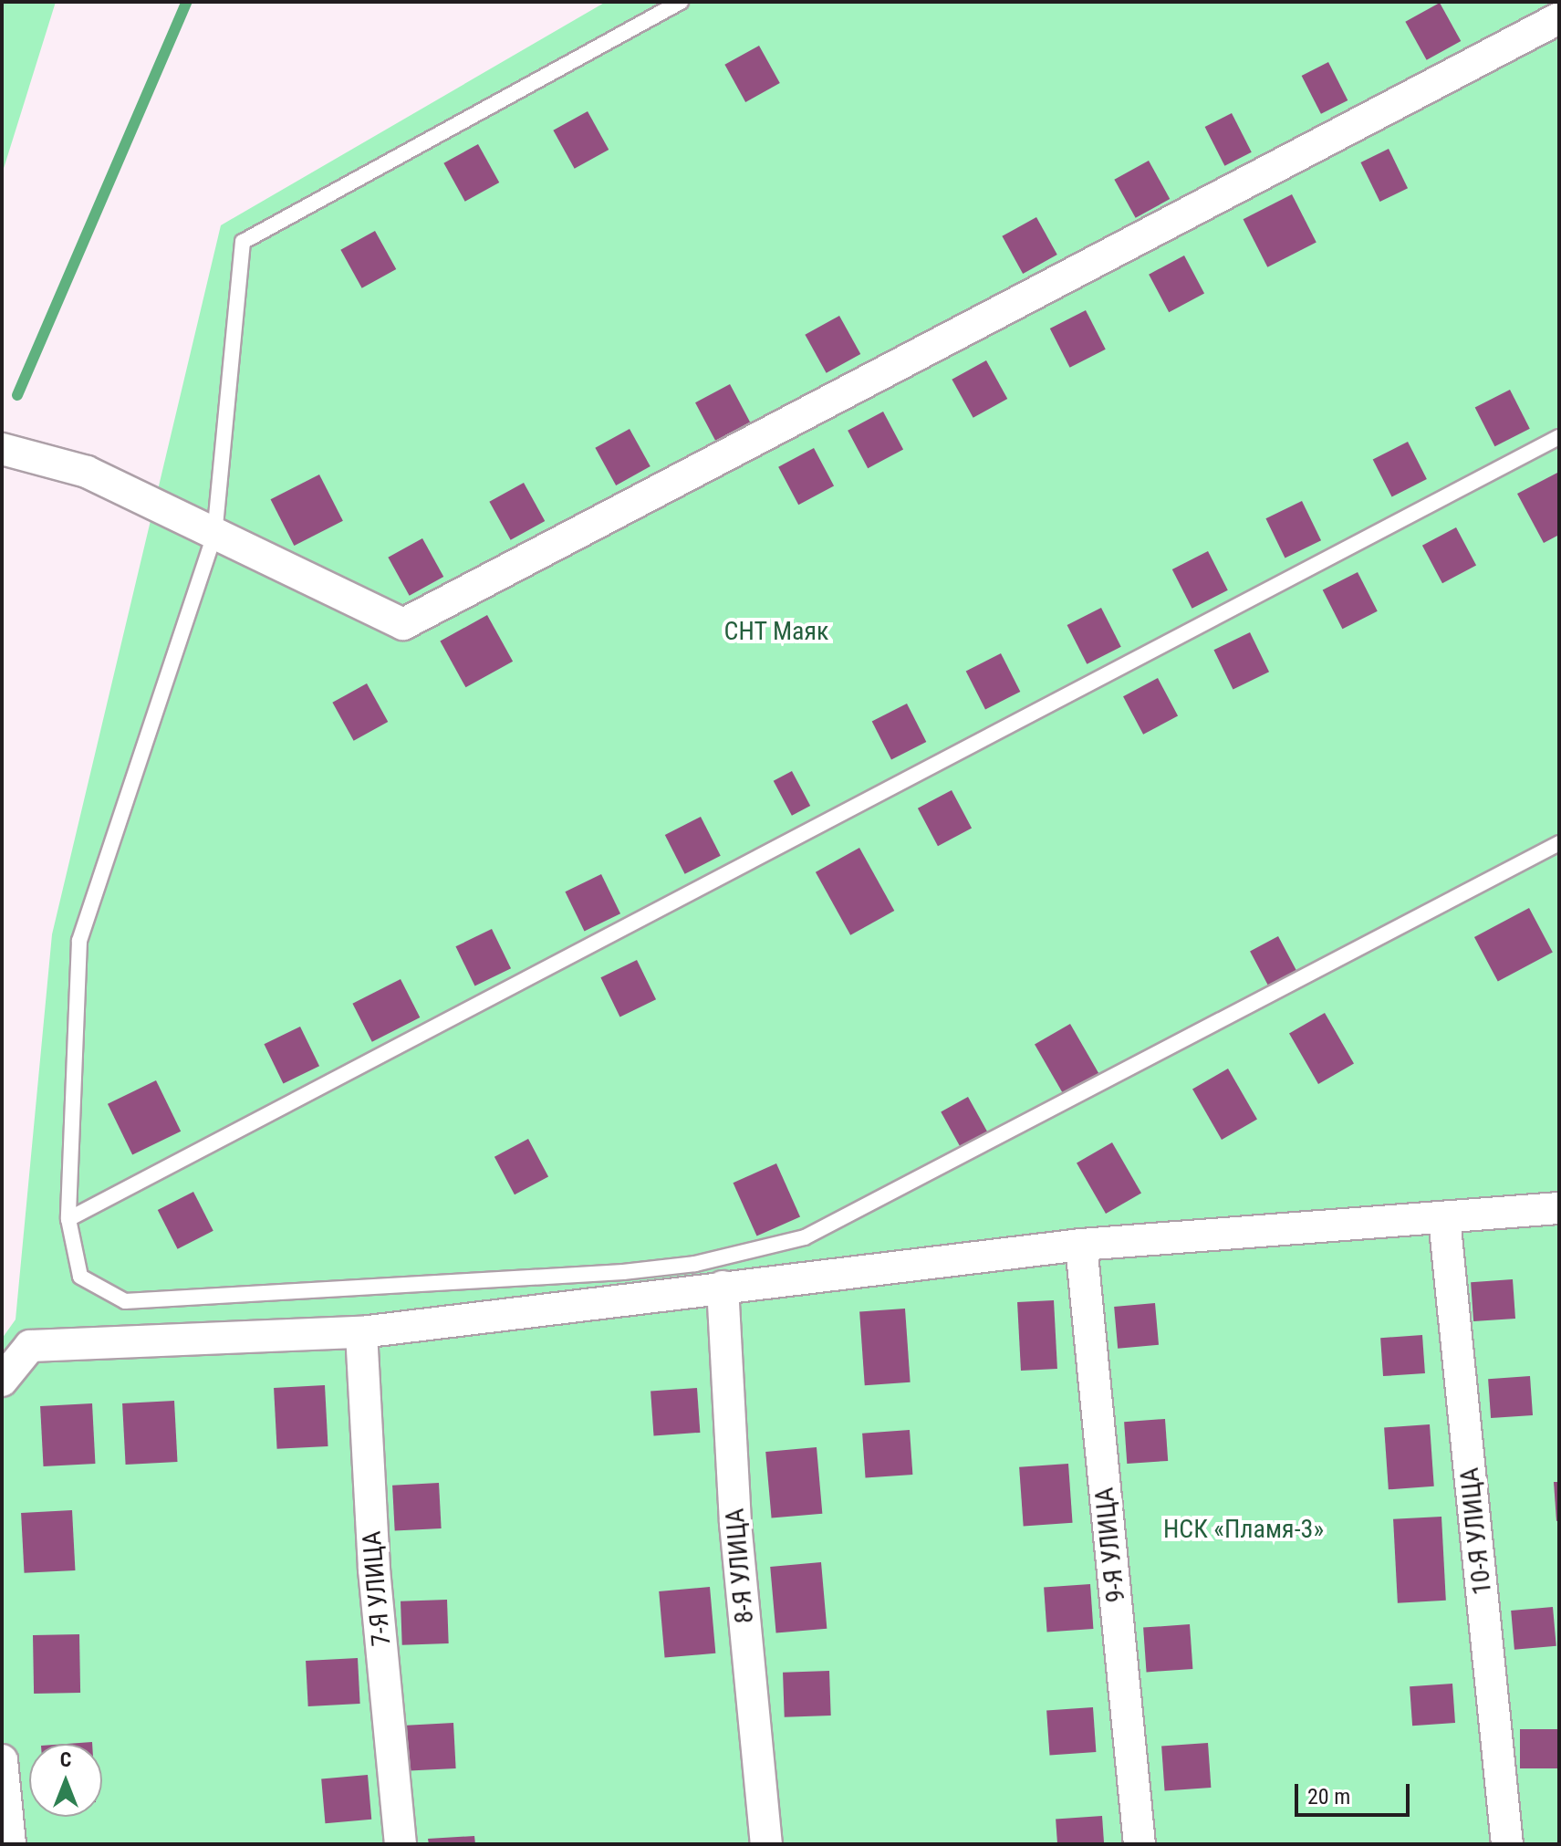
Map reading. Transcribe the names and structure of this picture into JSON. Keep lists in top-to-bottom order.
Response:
{
  "streets": {
    "street": [
      "10-Я УЛИЦА",
      "9-Я УЛИЦА",
      "8-Я УЛИЦА",
      "7-Я УЛИЦА"
    ]
  },
  "parks": ["СНТ Маяк", "НСК «Пламя-3»"],
  "scale_bar": "20 m",
  "north": "top"
}
